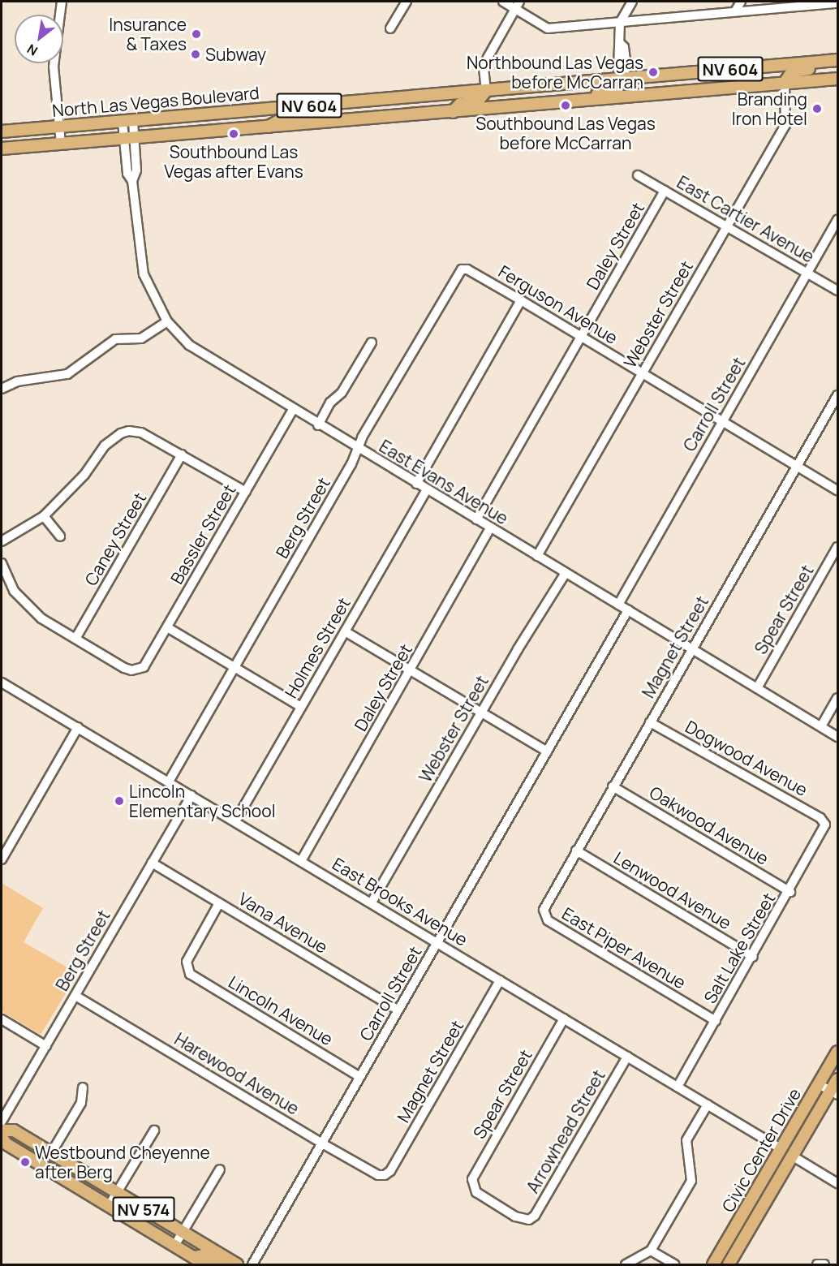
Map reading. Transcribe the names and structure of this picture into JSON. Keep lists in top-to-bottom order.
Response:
{
  "streets": {
    "main road": [
      "NV 604",
      "North Las Vegas Boulevard",
      "Civic Center Drive",
      "NV 574"
    ],
    "street": [
      "East Cartier Avenue",
      "Daley Street",
      "Ferguson Avenue",
      "Webster Street",
      "Carroll Street",
      "East Evans Avenue",
      "Berg Street",
      "Bassler Street",
      "Caney Street",
      "Spear Street",
      "Magnet Street",
      "Holmes Street",
      "Dogwood Avenue",
      "Oakwood Avenue",
      "Lenwood Avenue",
      "East Brooks Avenue",
      "Vana Avenue",
      "East Piper Avenue",
      "Salt Lake Street",
      "Lincoln Avenue",
      "Harewood Avenue",
      "Arrowhead Street"
    ]
  },
  "crossings": [
    ["North Las Vegas Boulevard", "Webster Street"],
    ["North Las Vegas Boulevard", "East Evans Avenue"],
    ["East Cartier Avenue", "Daley Street"],
    ["East Cartier Avenue", "Webster Street"],
    ["East Cartier Avenue", "Carroll Street"],
    ["Daley Street", "Ferguson Avenue"],
    ["Daley Street", "East Evans Avenue"],
    ["Daley Street", "East Brooks Avenue"],
    ["Ferguson Avenue", "Webster Street"],
    ["Ferguson Avenue", "Carroll Street"],
    ["Ferguson Avenue", "Berg Street"],
    ["Ferguson Avenue", "Magnet Street"],
    ["Webster Street", "East Evans Avenue"],
    ["Webster Street", "East Brooks Avenue"],
    ["Carroll Street", "East Evans Avenue"],
    ["Carroll Street", "East Brooks Avenue"],
    ["Carroll Street", "Vana Avenue"],
    ["Carroll Street", "Lincoln Avenue"],
    ["Carroll Street", "Harewood Avenue"],
    ["East Evans Avenue", "Berg Street"],
    ["East Evans Avenue", "Bassler Street"],
    ["East Evans Avenue", "Spear Street"],
    ["East Evans Avenue", "Magnet Street"],
    ["East Evans Avenue", "Holmes Street"],
    ["Berg Street", "East Brooks Avenue"],
    ["Berg Street", "Vana Avenue"],
    ["Berg Street", "Harewood Avenue"],
    ["Bassler Street", "Caney Street"],
    ["Spear Street", "East Brooks Avenue"],
    ["Spear Street", "Arrowhead Street"],
    ["Magnet Street", "Dogwood Avenue"],
    ["Magnet Street", "Oakwood Avenue"],
    ["Magnet Street", "Lenwood Avenue"],
    ["Magnet Street", "East Brooks Avenue"],
    ["Magnet Street", "East Piper Avenue"],
    ["Magnet Street", "Harewood Avenue"],
    ["Holmes Street", "East Brooks Avenue"],
    ["Dogwood Avenue", "Salt Lake Street"],
    ["Oakwood Avenue", "Salt Lake Street"],
    ["Lenwood Avenue", "Salt Lake Street"],
    ["East Brooks Avenue", "Salt Lake Street"],
    ["East Brooks Avenue", "Arrowhead Street"],
    ["East Brooks Avenue", "Civic Center Drive"],
    ["Vana Avenue", "Lincoln Avenue"],
    ["East Piper Avenue", "Salt Lake Street"]
  ],
  "places": [
    "Insurance & Taxes",
    "Subway",
    "Northbound Las Vegas before McCarran",
    "Southbound Las Vegas before McCarran",
    "Branding Iron Hotel",
    "Southbound Las Vegas after Evans",
    "Lincoln Elementary School",
    "Westbound Cheyenne after Berg"
  ],
  "north": "bottom left"
}
